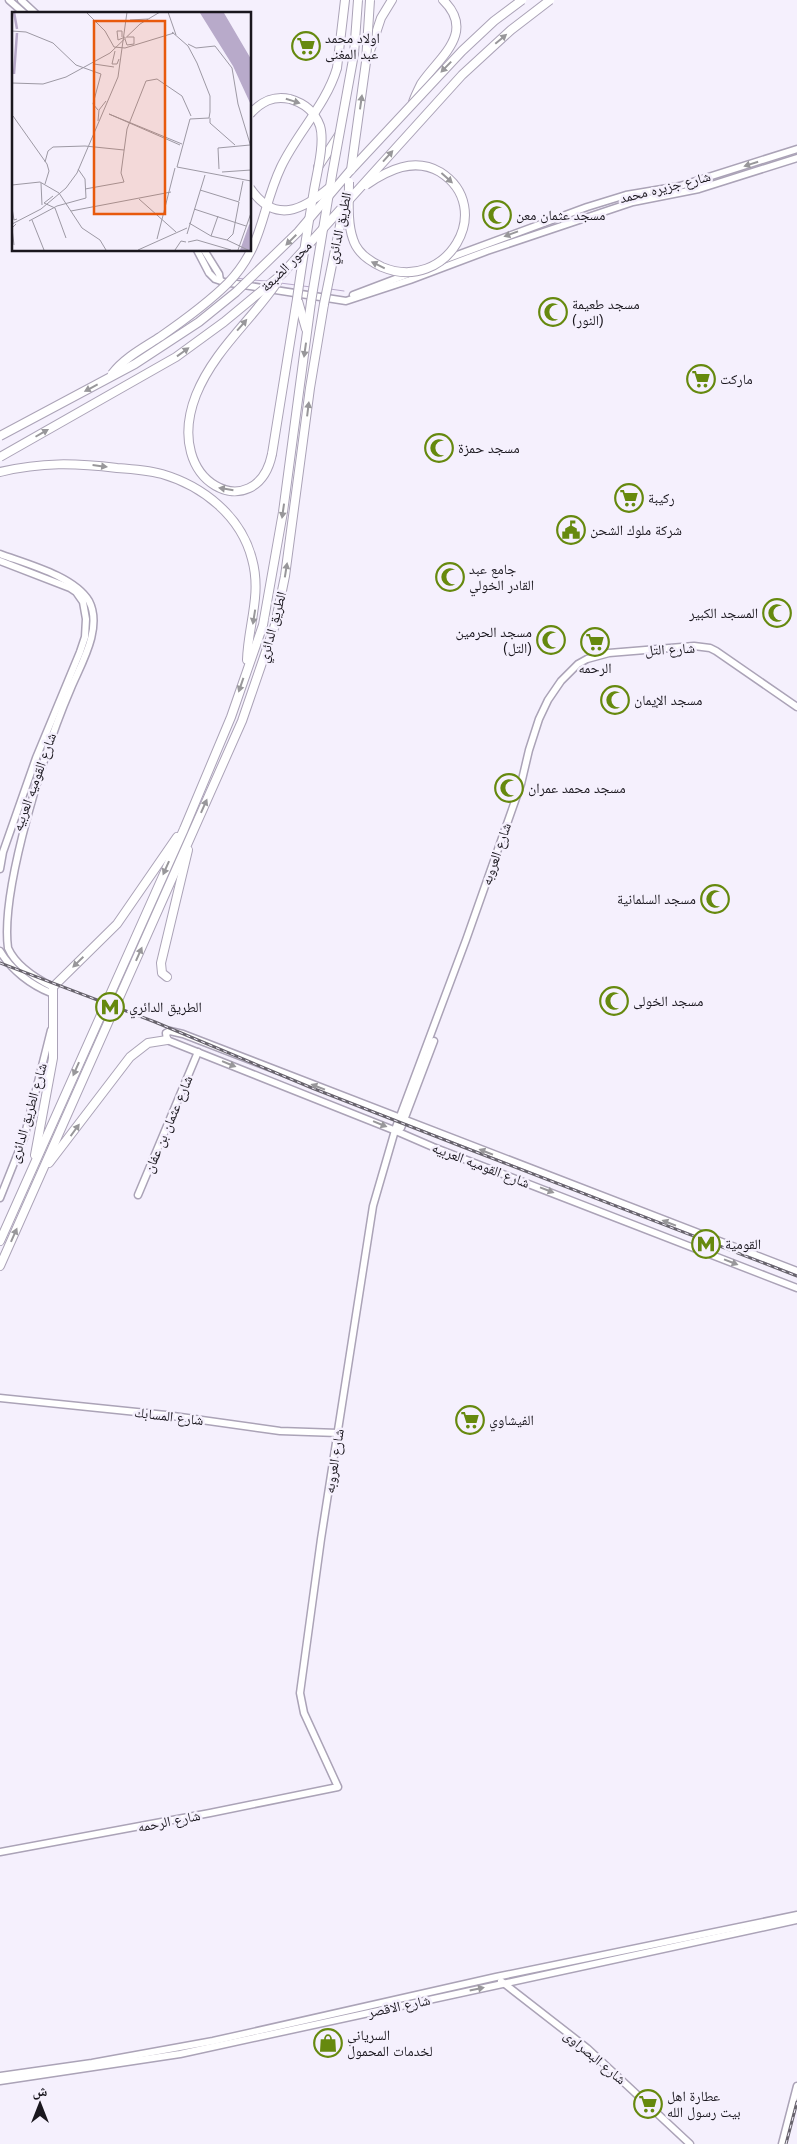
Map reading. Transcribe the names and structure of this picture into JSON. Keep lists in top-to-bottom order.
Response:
{
  "streets": {
    "highway": ["الطريق الدائري", "محور الضبعة"],
    "street": [
      "شارع جزيره محمد",
      "شارع التل",
      "شارع القوميه العربيه",
      "شارع العروبه",
      "شارع الطريق الدائرى",
      "شارع عثمان بن عفان",
      "شارع المسابك",
      "شارع الرحمه",
      "شارع الاقصر",
      "شارع البصراوى"
    ]
  },
  "crossings": [
    ["شارع التل", "شارع العروبه"],
    ["شارع القوميه العربيه", "شارع العروبه"],
    ["شارع القوميه العربيه", "شارع عثمان بن عفان"],
    ["شارع العروبه", "شارع المسابك"],
    ["شارع العروبه", "شارع الرحمه"],
    ["شارع الاقصر", "شارع البصراوى"]
  ],
  "places": {
    "supermarket": [
      "اولاد محمد عبد المغنى",
      "ماركت",
      "ركيبة",
      "الرحمه",
      "الفيشاوي",
      "عطارة اهل بيت رسول الله"
    ],
    "mosque": [
      "مسجد عثمان معن",
      "مسجد طعيمة (النور)",
      "مسجد حمزة",
      "جامع عبد القادر الخولي",
      "المسجد الكبير",
      "مسجد الحرمين (التل)",
      "مسجد الإيمان",
      "مسجد محمد عمران",
      "مسجد السلمانية",
      "مسجد الخولى"
    ],
    "public building": ["شركة ملوك الشحن"],
    "metro station": ["الطريق الدائري", "القومية"],
    "shop": ["السرياني لخدمات المحمول"]
  },
  "north": "top"
}
